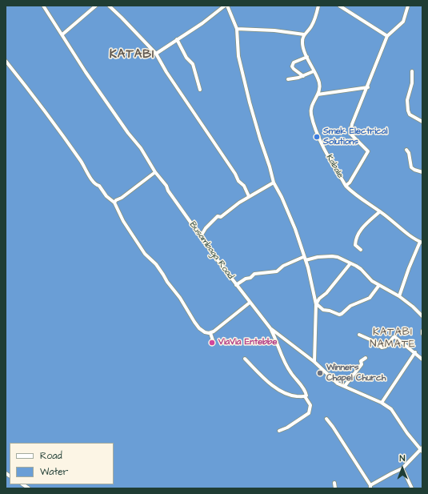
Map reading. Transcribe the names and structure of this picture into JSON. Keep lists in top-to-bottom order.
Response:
{
  "streets": {
    "street": ["Kabale", "Busambaga Road"]
  },
  "districts": ["KATABI", "KATABI NAMATE"],
  "places": ["Smek Electrical Solutions", "ViaVia Entebbe", "Winners Chapel Church"],
  "legend": ["Road", "Water"],
  "north": "top"
}
